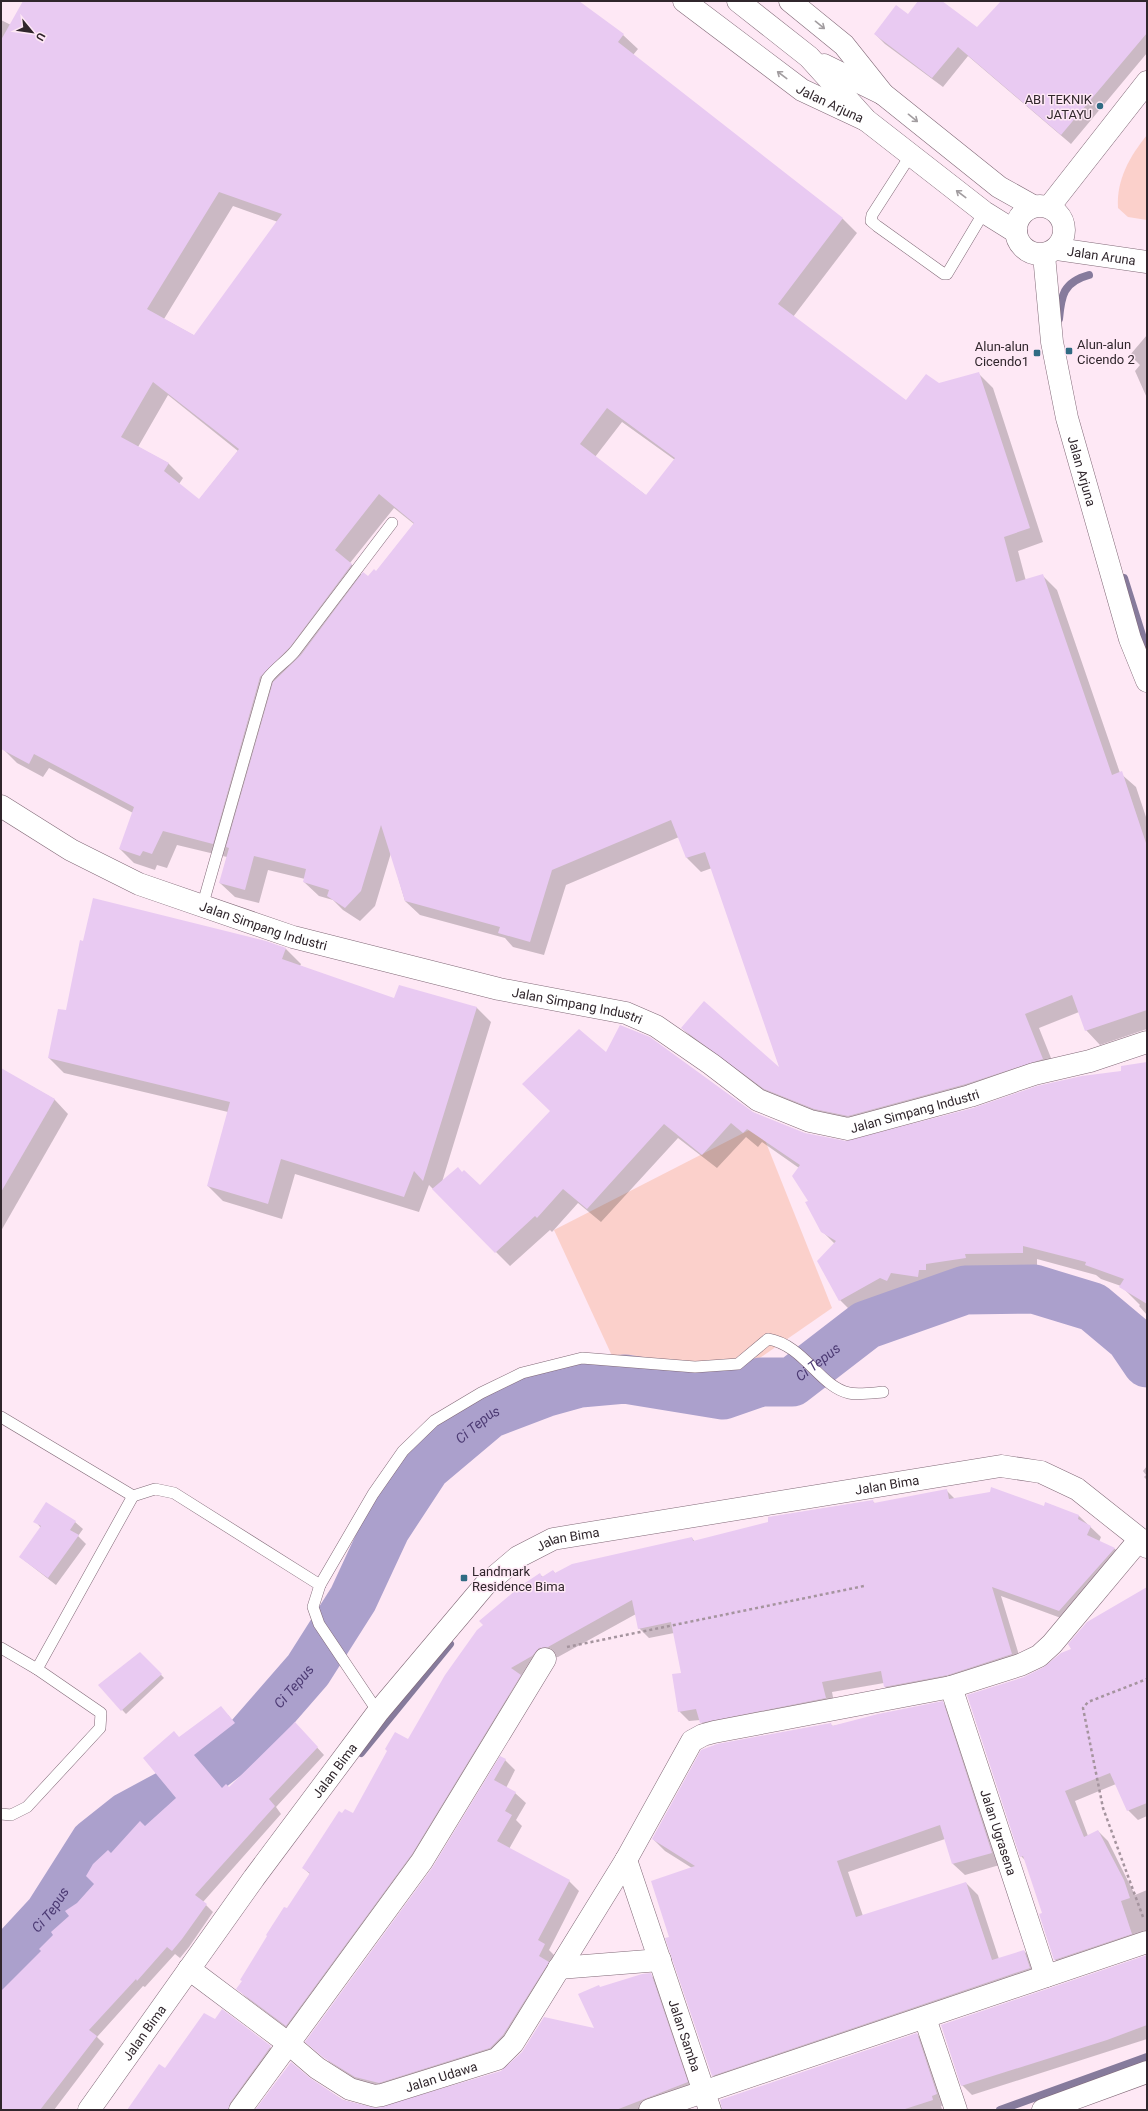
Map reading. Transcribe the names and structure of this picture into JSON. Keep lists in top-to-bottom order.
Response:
{
  "streets": {
    "street": [
      "Jalan Arjuna",
      "Jalan Aruna",
      "Jalan Simpang Industri",
      "Jalan Bima",
      "Jalan Ugrasena",
      "Jalan Samba",
      "Jalan Udawa"
    ]
  },
  "crossings": [
    ["Jalan Arjuna", "Jalan Aruna"],
    ["Jalan Bima", "Jalan Udawa"],
    ["Jalan Ugrasena", "Jalan Udawa"],
    ["Jalan Samba", "Jalan Udawa"]
  ],
  "water": ["Ci Tepus"],
  "places": {
    "other": ["ABI TEKNIK JATAYU"],
    "transit": ["Alun-alun Cicendo 2", "Alun-alun Cicendo1", "Landmark Residence Bima"]
  },
  "north": "bottom right"
}
